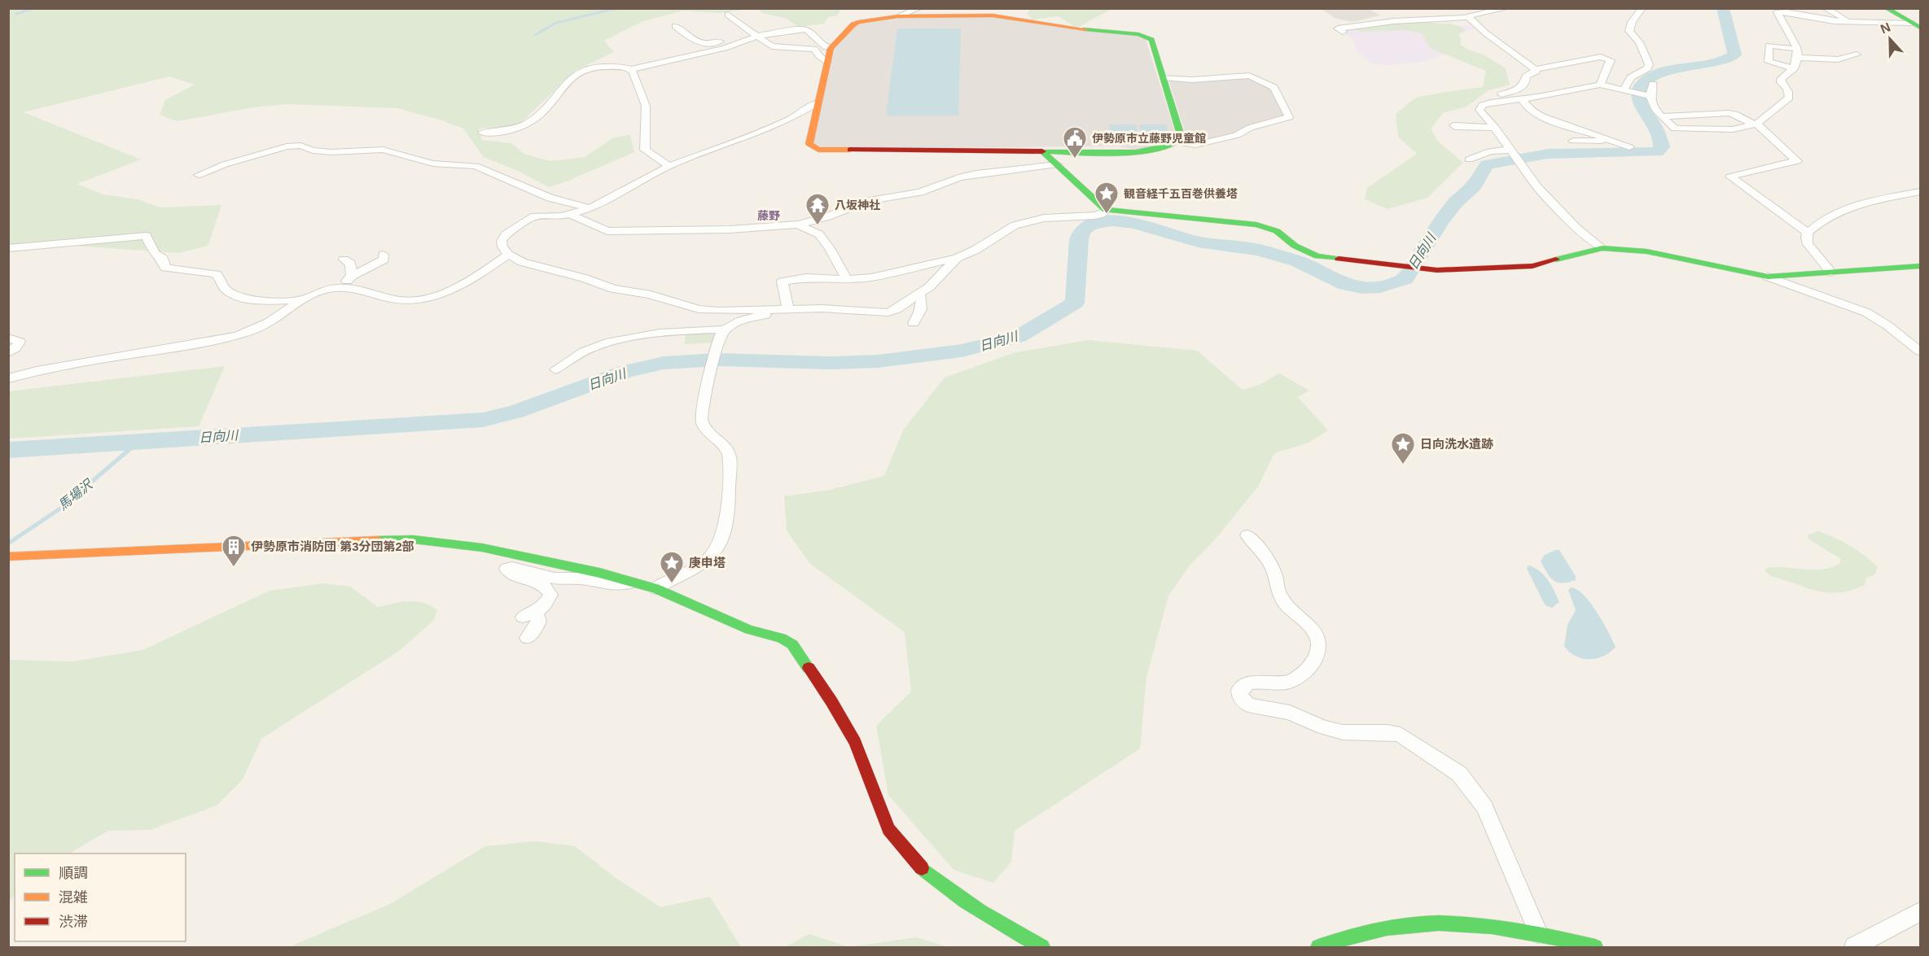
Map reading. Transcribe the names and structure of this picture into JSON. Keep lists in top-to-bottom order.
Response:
{
  "districts": ["藤野"],
  "water": ["日向川", "馬場沢"],
  "places": {
    "public building": ["伊勢原市立藤野児童館"],
    "place": ["観音経千五百巻供養塔", "日向洗水遺跡", "庚申塔"],
    "temple": ["八坂神社"],
    "building": ["伊勢原市消防団 第3分団第2部"]
  },
  "legend": ["順調", "混雑", "渋滞"],
  "north": "top"
}
